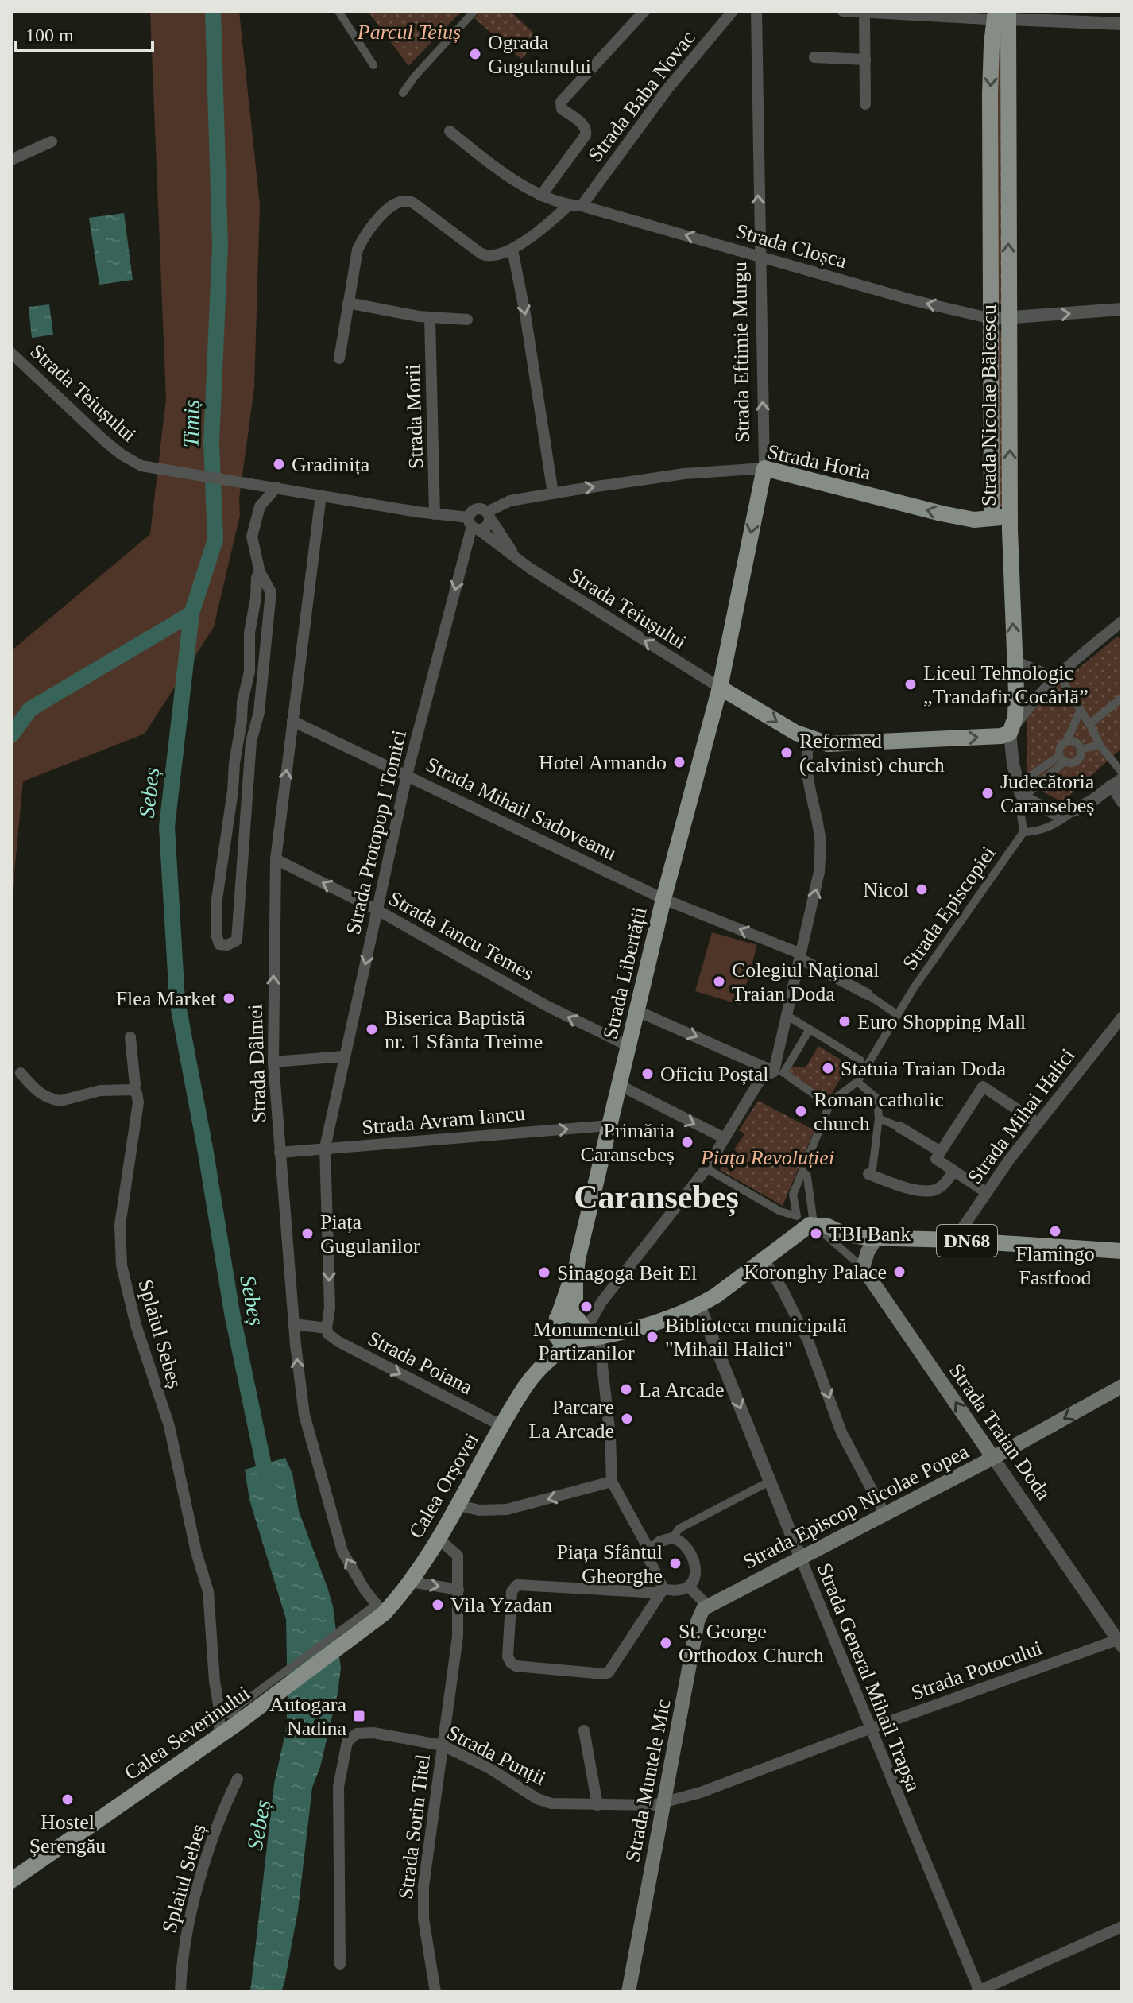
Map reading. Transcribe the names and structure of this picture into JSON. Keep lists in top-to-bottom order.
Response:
{
  "streets": {
    "main road": [
      "Strada Eftimie Murgu",
      "Strada Nicolae Bălcescu",
      "Strada Horia",
      "Strada Libertății",
      "DN68",
      "Strada Traian Doda",
      "Calea Orșovei",
      "Strada Episcop Nicolae Popea",
      "Calea Severinului",
      "Strada Muntele Mic"
    ],
    "street": [
      "Strada Baba Novac",
      "Strada Cloșca",
      "Strada Teiușului",
      "Strada Morii",
      "Strada Mihail Sadoveanu",
      "Strada Protopop I Tomici",
      "Strada Episcopiei",
      "Strada Iancu Temes",
      "Strada Dâlmei",
      "Strada Mihai Halici",
      "Strada Avram Iancu",
      "Splaiul Sebeș",
      "Strada Poiana",
      "Strada Potocului",
      "Strada General Mihail Trapșa",
      "Strada Punții",
      "Strada Sorin Titel"
    ]
  },
  "crossings": [
    ["Strada Baba Novac", "Strada Cloșca"],
    ["Strada Cloșca", "Strada Eftimie Murgu"],
    ["Strada Cloșca", "Strada Nicolae Bălcescu"],
    ["Strada Eftimie Murgu", "Strada Teiușului"],
    ["Strada Eftimie Murgu", "Strada Horia"],
    ["Strada Eftimie Murgu", "Strada Libertății"],
    ["Strada Teiușului", "Strada Morii"],
    ["Strada Teiușului", "Strada Horia"],
    ["Strada Teiușului", "Strada Protopop I Tomici"],
    ["Strada Teiușului", "Strada Libertății"],
    ["Strada Teiușului", "Strada Dâlmei"],
    ["Strada Nicolae Bălcescu", "Strada Horia"],
    ["Strada Mihail Sadoveanu", "Strada Protopop I Tomici"],
    ["Strada Mihail Sadoveanu", "Strada Libertății"],
    ["Strada Mihail Sadoveanu", "Strada Dâlmei"],
    ["Strada Protopop I Tomici", "Strada Iancu Temes"],
    ["Strada Protopop I Tomici", "Strada Avram Iancu"],
    ["Strada Protopop I Tomici", "Strada Poiana"],
    ["Strada Iancu Temes", "Strada Libertății"],
    ["Strada Iancu Temes", "Strada Dâlmei"],
    ["Strada Libertății", "Strada Avram Iancu"],
    ["Strada Libertății", "Calea Orșovei"],
    ["Strada Dâlmei", "Strada Avram Iancu"],
    ["Strada Dâlmei", "Calea Orșovei"],
    ["Strada Dâlmei", "Calea Severinului"],
    ["Strada Mihai Halici", "DN68"],
    ["Splaiul Sebeș", "Calea Severinului"],
    ["Strada Poiana", "Calea Orșovei"],
    ["Strada Traian Doda", "Strada Episcop Nicolae Popea"],
    ["Strada Traian Doda", "Strada Potocului"],
    ["Calea Orșovei", "Calea Severinului"],
    ["Calea Orșovei", "Strada Sorin Titel"],
    ["Strada Episcop Nicolae Popea", "Strada General Mihail Trapșa"],
    ["Strada Episcop Nicolae Popea", "Strada Muntele Mic"],
    ["Strada Potocului", "Strada General Mihail Trapșa"],
    ["Strada Potocului", "Strada Punții"],
    ["Strada Potocului", "Strada Muntele Mic"],
    ["Strada Punții", "Strada Muntele Mic"],
    ["Strada Punții", "Strada Sorin Titel"]
  ],
  "one_way": [
    "Strada Cloșca",
    "Strada Protopop I Tomici",
    "Strada Iancu Temes",
    "Strada Dâlmei",
    "Strada Avram Iancu",
    "Strada Poiana",
    "Strada Traian Doda"
  ],
  "districts": ["Caransebeș"],
  "water": ["Timiș", "Sebeș"],
  "parks": ["Parcul Teiuș", "Piața Revoluției"],
  "places": {
    "other": [
      "Ograda Gugulanului",
      "Gradinița",
      "Liceul Tehnologic „Trandafir Cocârlă”",
      "Reformed (calvinist) church",
      "Hotel Armando",
      "Judecătoria Caransebeș",
      "Nicol",
      "Colegiul Național Traian Doda",
      "Flea Market",
      "Euro Shopping Mall",
      "Biserica Baptistă nr. 1 Sfânta Treime",
      "Statuia Traian Doda",
      "Oficiu Poștal",
      "Roman catholic church",
      "Primăria Caransebeș",
      "Flamingo Fastfood",
      "Piața Gugulanilor",
      "TBI Bank",
      "Koronghy Palace",
      "Sinagoga Beit El",
      "Monumentul Partizanilor",
      "Biblioteca municipală \"Mihail Halici\"",
      "La Arcade",
      "Parcare La Arcade",
      "Piața Sfântul Gheorghe",
      "Vila Yzadan",
      "St. George Orthodox Church",
      "Hostel Șerengău"
    ],
    "transit": ["Autogara Nadina"]
  },
  "scale_bar": "100 m"
}
